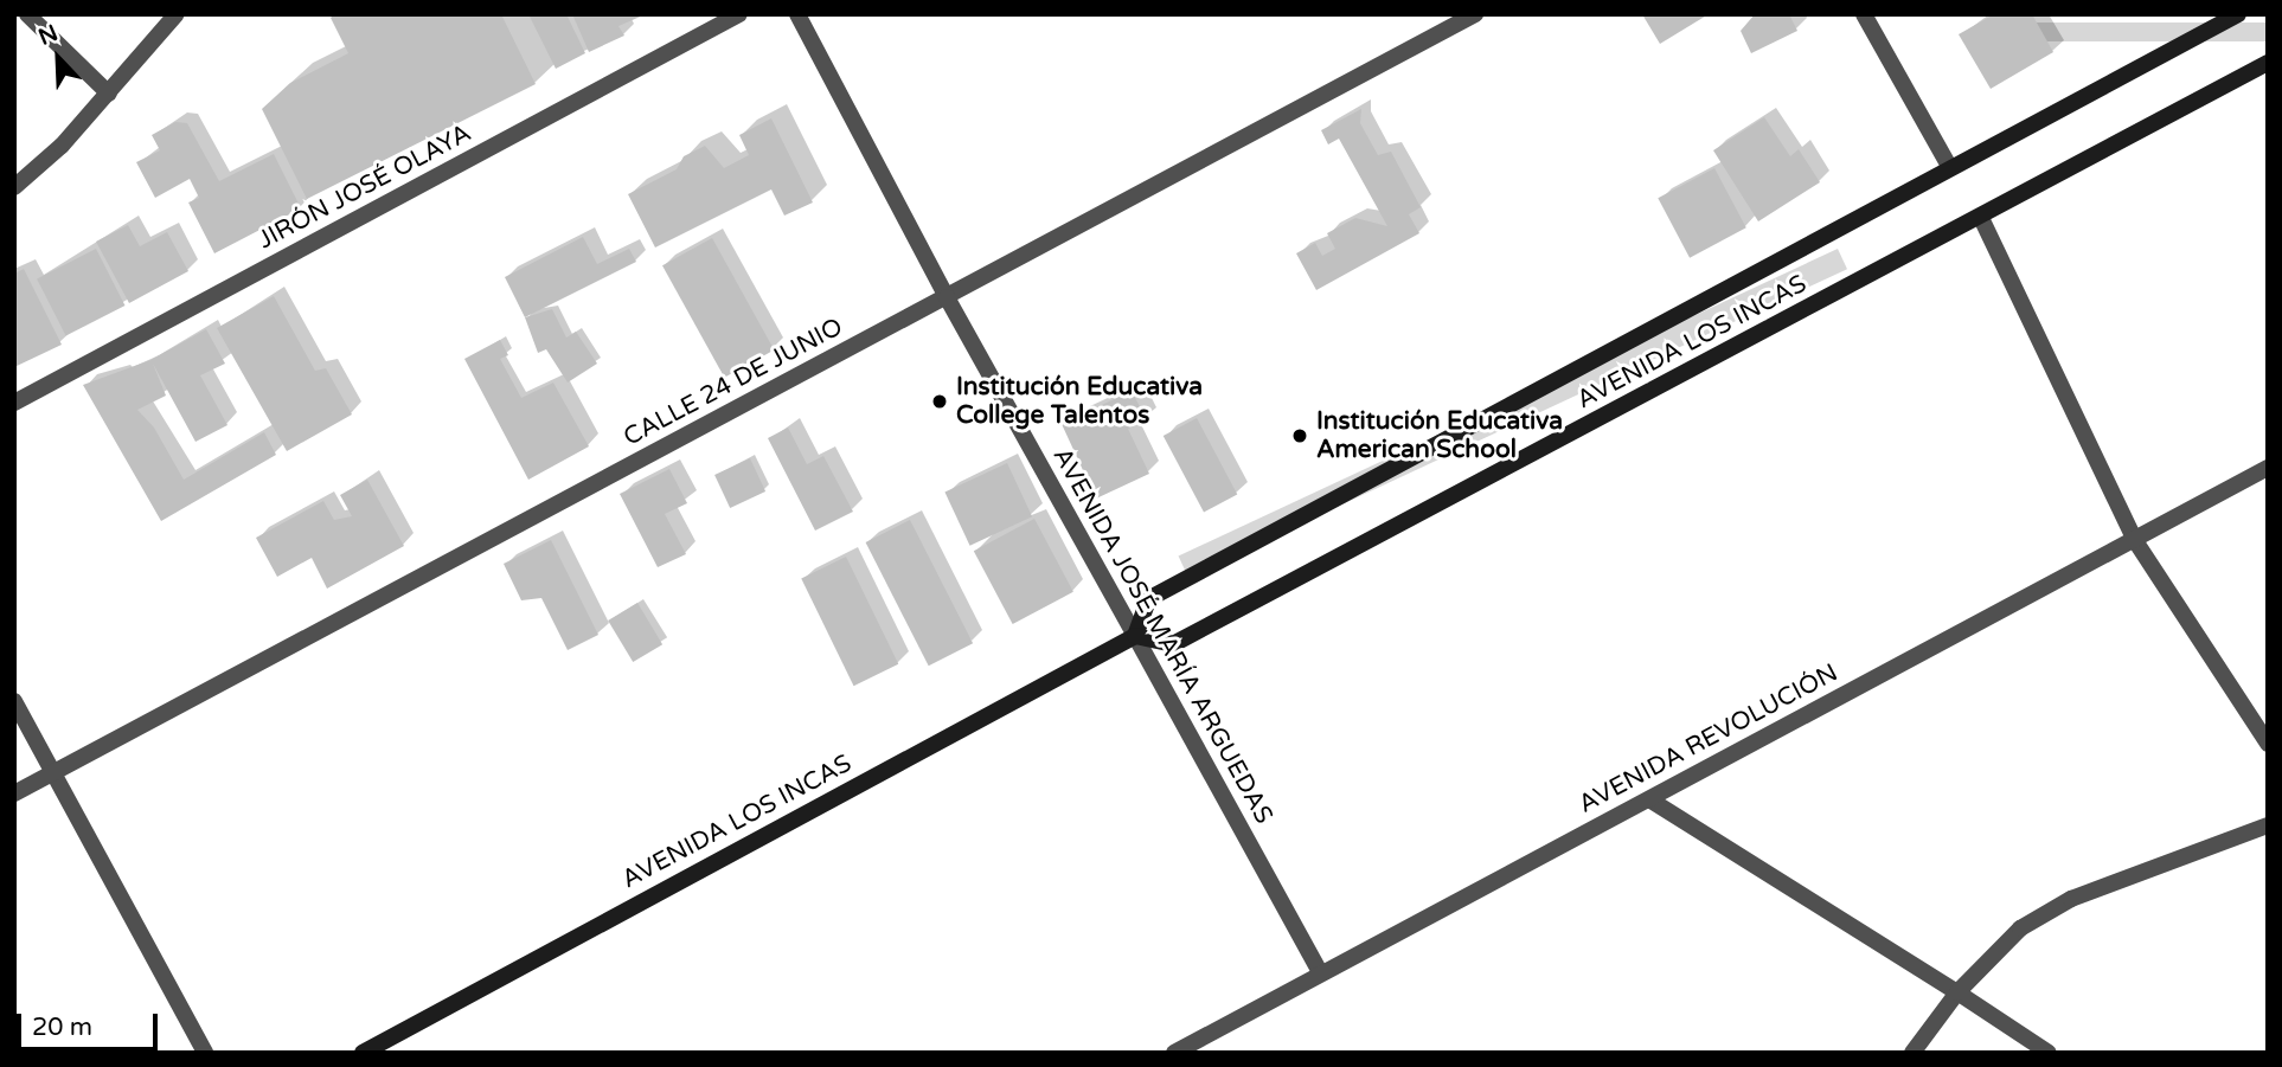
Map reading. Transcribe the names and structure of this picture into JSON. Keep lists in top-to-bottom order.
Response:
{
  "streets": {
    "main road": ["AVENIDA LOS INCAS"],
    "street": [
      "JIRÓN JOSÉ OLAYA",
      "CALLE 24 DE JUNIO",
      "AVENIDA JOSÉ MARÍA ARGUEDAS",
      "AVENIDA REVOLUCIÓN"
    ]
  },
  "crossings": [
    ["AVENIDA LOS INCAS", "AVENIDA JOSÉ MARÍA ARGUEDAS"],
    ["CALLE 24 DE JUNIO", "AVENIDA JOSÉ MARÍA ARGUEDAS"],
    ["AVENIDA JOSÉ MARÍA ARGUEDAS", "AVENIDA REVOLUCIÓN"]
  ],
  "places": ["Institución Educativa College Talentos", "Institución Educativa American School"],
  "scale_bar": "20 m",
  "north": "top left"
}
